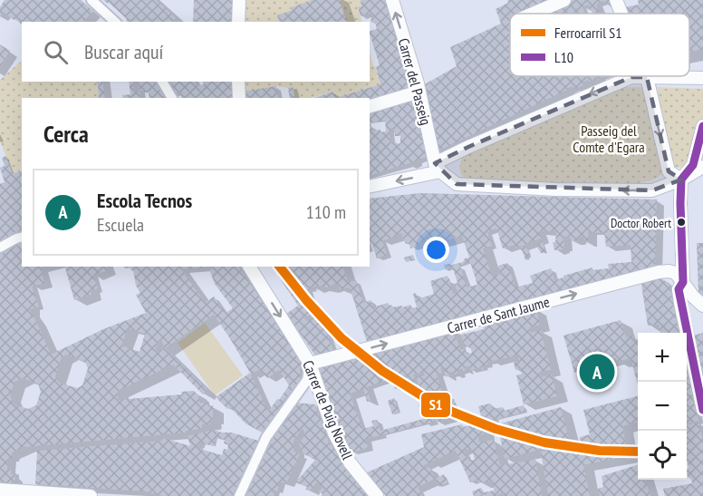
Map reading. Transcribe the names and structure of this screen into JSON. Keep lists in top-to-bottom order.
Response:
{
  "streets": {
    "street": ["Carrer del Passeig", "Carrer de Sant Jaume", "Carrer de Puig Novell"]
  },
  "crossings": [
    ["Carrer de Sant Jaume", "Carrer de Puig Novell"]
  ],
  "one_way": ["Carrer del Passeig", "Carrer de Puig Novell"],
  "parks": ["Passeig del Comte d'Egara"],
  "places": ["Doctor Robert"],
  "lines": ["transit line L10", "rail line S1"],
  "legend": ["Ferrocarril S1", "L10"],
  "page": {
    "search": "Buscar aquí",
    "heading": "Cerca",
    "list": [
      {
        "mark": "A",
        "name": "Escola Tecnos",
        "note": "Escuela",
        "value": "110 m"
      }
    ],
    "map_buttons": ["+", "−"],
    "pins": "A"
  }
}
